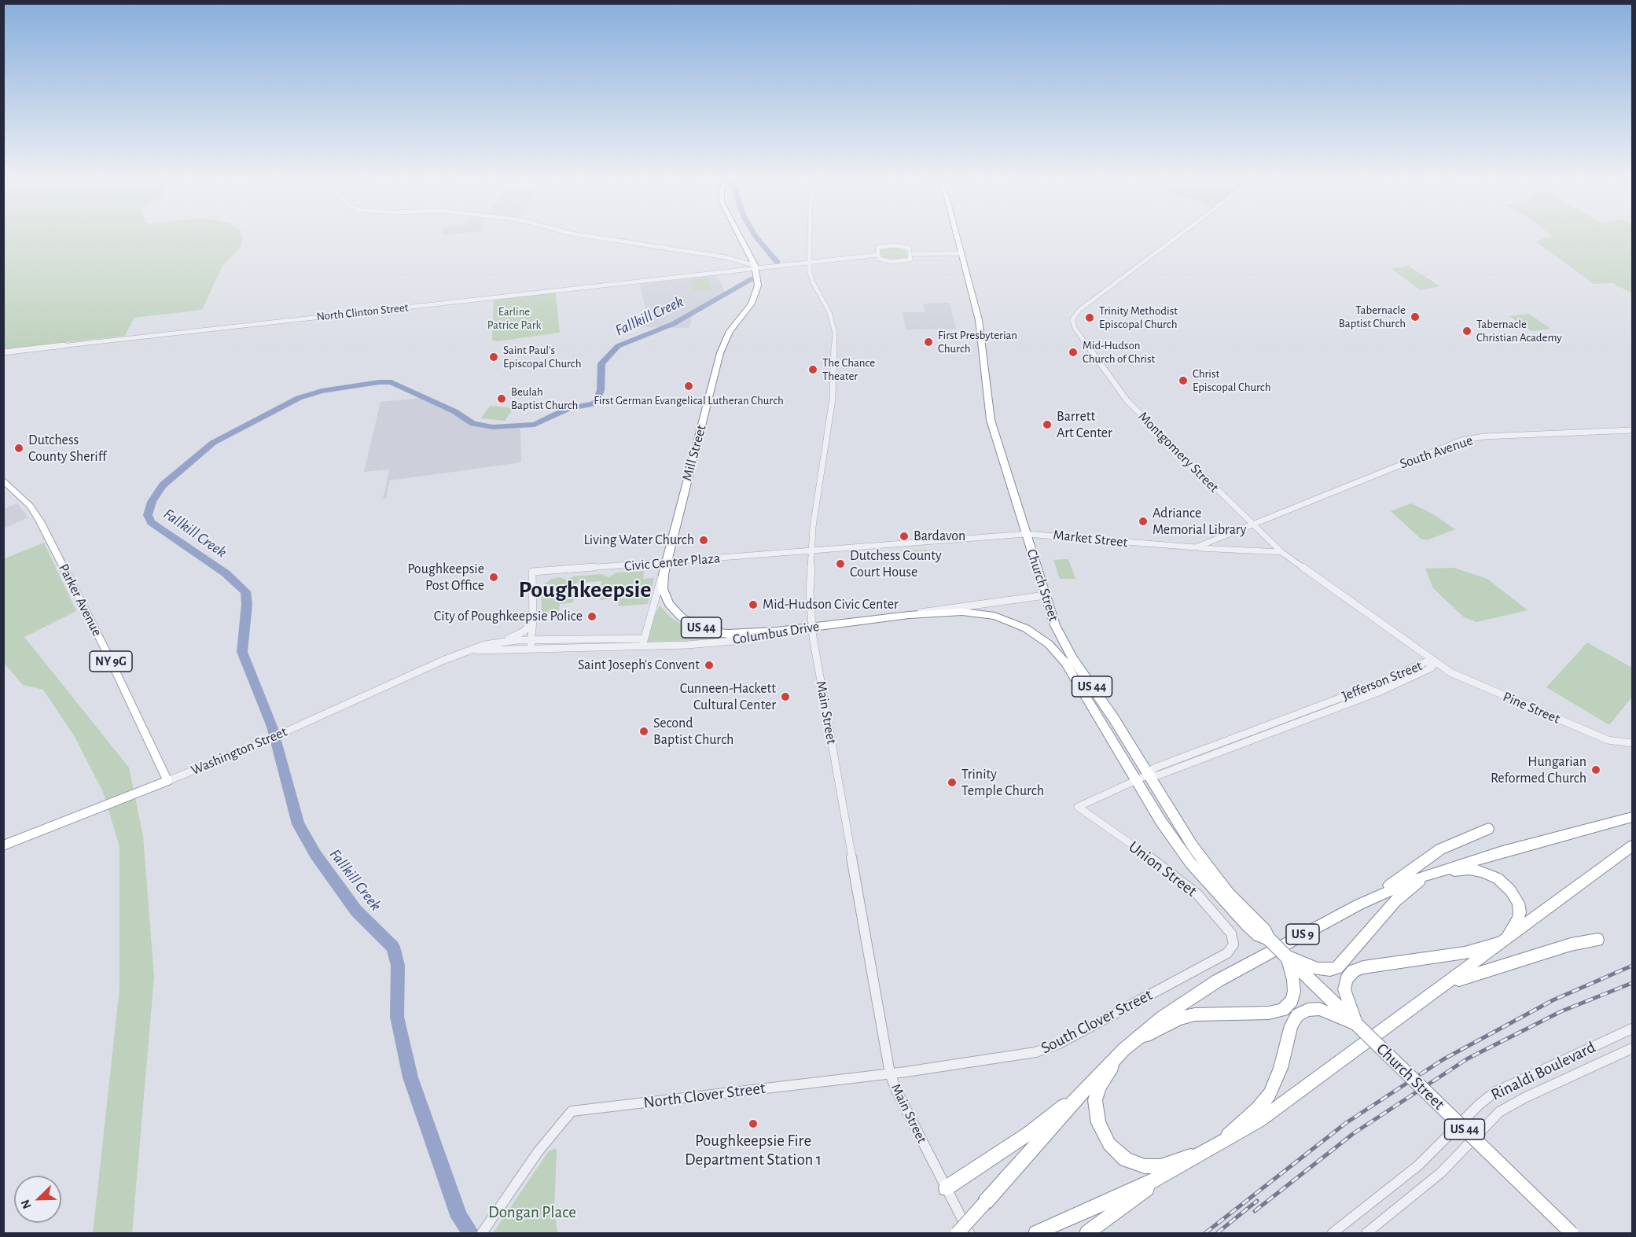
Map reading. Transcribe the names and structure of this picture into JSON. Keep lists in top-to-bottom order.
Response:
{
  "streets": {
    "highway": [
      "Mill Street",
      "Church Street",
      "US 44",
      "Columbus Drive",
      "US 9"
    ],
    "main road": ["Parker Avenue", "NY 9G", "Washington Street"],
    "street": [
      "North Clinton Street",
      "Montgomery Street",
      "South Avenue",
      "Market Street",
      "Civic Center Plaza",
      "Jefferson Street",
      "Pine Street",
      "Main Street",
      "Union Street",
      "South Clover Street",
      "Rinaldi Boulevard",
      "North Clover Street"
    ]
  },
  "crossings": [
    ["North Clinton Street", "Mill Street"],
    ["North Clinton Street", "US 44"],
    ["North Clinton Street", "Main Street"],
    ["Montgomery Street", "South Avenue"],
    ["Montgomery Street", "Market Street"],
    ["Montgomery Street", "Jefferson Street"],
    ["Montgomery Street", "Pine Street"],
    ["South Avenue", "Market Street"],
    ["Mill Street", "Civic Center Plaza"],
    ["Mill Street", "US 44"],
    ["Mill Street", "Columbus Drive"],
    ["Market Street", "Civic Center Plaza"],
    ["Market Street", "Church Street"],
    ["Market Street", "Main Street"],
    ["Civic Center Plaza", "US 44"],
    ["Civic Center Plaza", "Main Street"],
    ["Church Street", "Columbus Drive"],
    ["Church Street", "Jefferson Street"],
    ["Parker Avenue", "Washington Street"],
    ["US 44", "Columbus Drive"],
    ["Columbus Drive", "Main Street"],
    ["Columbus Drive", "Washington Street"],
    ["Jefferson Street", "Pine Street"],
    ["Jefferson Street", "Union Street"],
    ["Main Street", "South Clover Street"],
    ["Main Street", "North Clover Street"],
    ["Union Street", "South Clover Street"],
    ["South Clover Street", "North Clover Street"]
  ],
  "districts": ["Poughkeepsie"],
  "water": ["Fallkill Creek"],
  "parks": ["Earline Patrice Park", "Dongan Place"],
  "places": [
    "Tabernacle Baptist Church",
    "Trinity Methodist Episcopal Church",
    "Tabernacle Christian Academy",
    "First Presbyterian Church",
    "Mid-Hudson Church of Christ",
    "Saint Paul's Episcopal Church",
    "The Chance Theater",
    "Christ Episcopal Church",
    "First German Evangelical Lutheran Church",
    "Beulah Baptist Church",
    "Barrett Art Center",
    "Dutchess County Sheriff",
    "Adriance Memorial Library",
    "Bardavon",
    "Living Water Church",
    "Dutchess County Court House",
    "Poughkeepsie Post Office",
    "Mid-Hudson Civic Center",
    "City of Poughkeepsie Police",
    "Saint Joseph's Convent",
    "Cunneen-Hackett Cultural Center",
    "Second Baptist Church",
    "Hungarian Reformed Church",
    "Trinity Temple Church",
    "Poughkeepsie Fire Department Station 1"
  ],
  "north": "bottom left"
}
